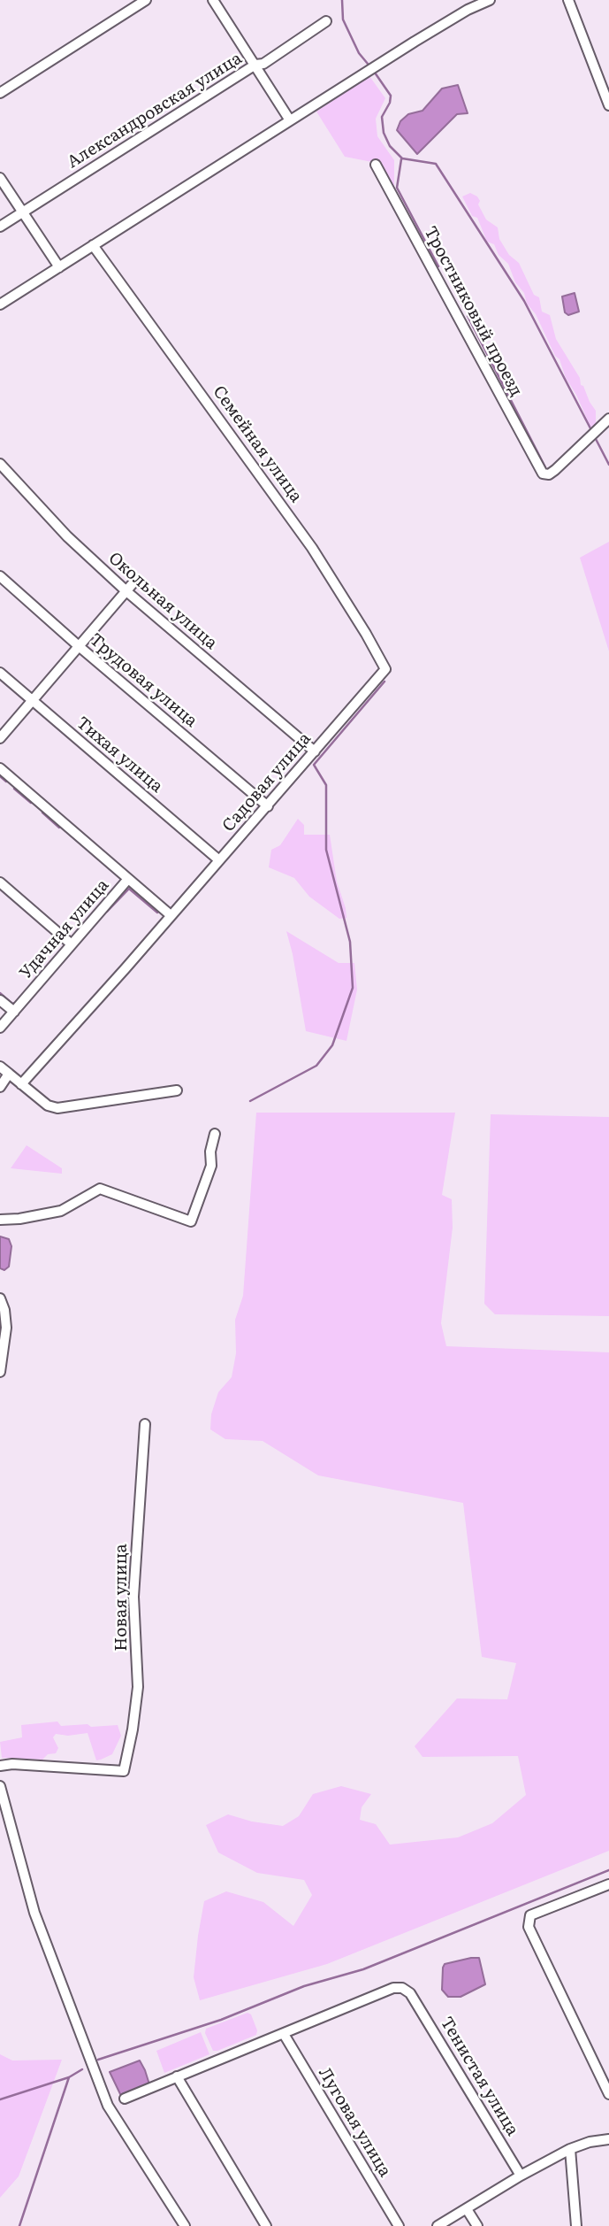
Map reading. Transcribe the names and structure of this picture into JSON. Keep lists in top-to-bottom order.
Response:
{
  "streets": {
    "street": [
      "Александровская улица",
      "Тростниковый проезд",
      "Семейная улица",
      "Окольная улица",
      "Трудовая улица",
      "Тихая улица",
      "Садовая улица",
      "Удачная улица",
      "Новая улица",
      "Тенистая улица",
      "Луговая улица"
    ]
  },
  "crossings": [
    ["Семейная улица", "Садовая улица"],
    ["Окольная улица", "Садовая улица"],
    ["Трудовая улица", "Садовая улица"],
    ["Тихая улица", "Садовая улица"],
    ["Тенистая улица", "Луговая улица"]
  ]
}
